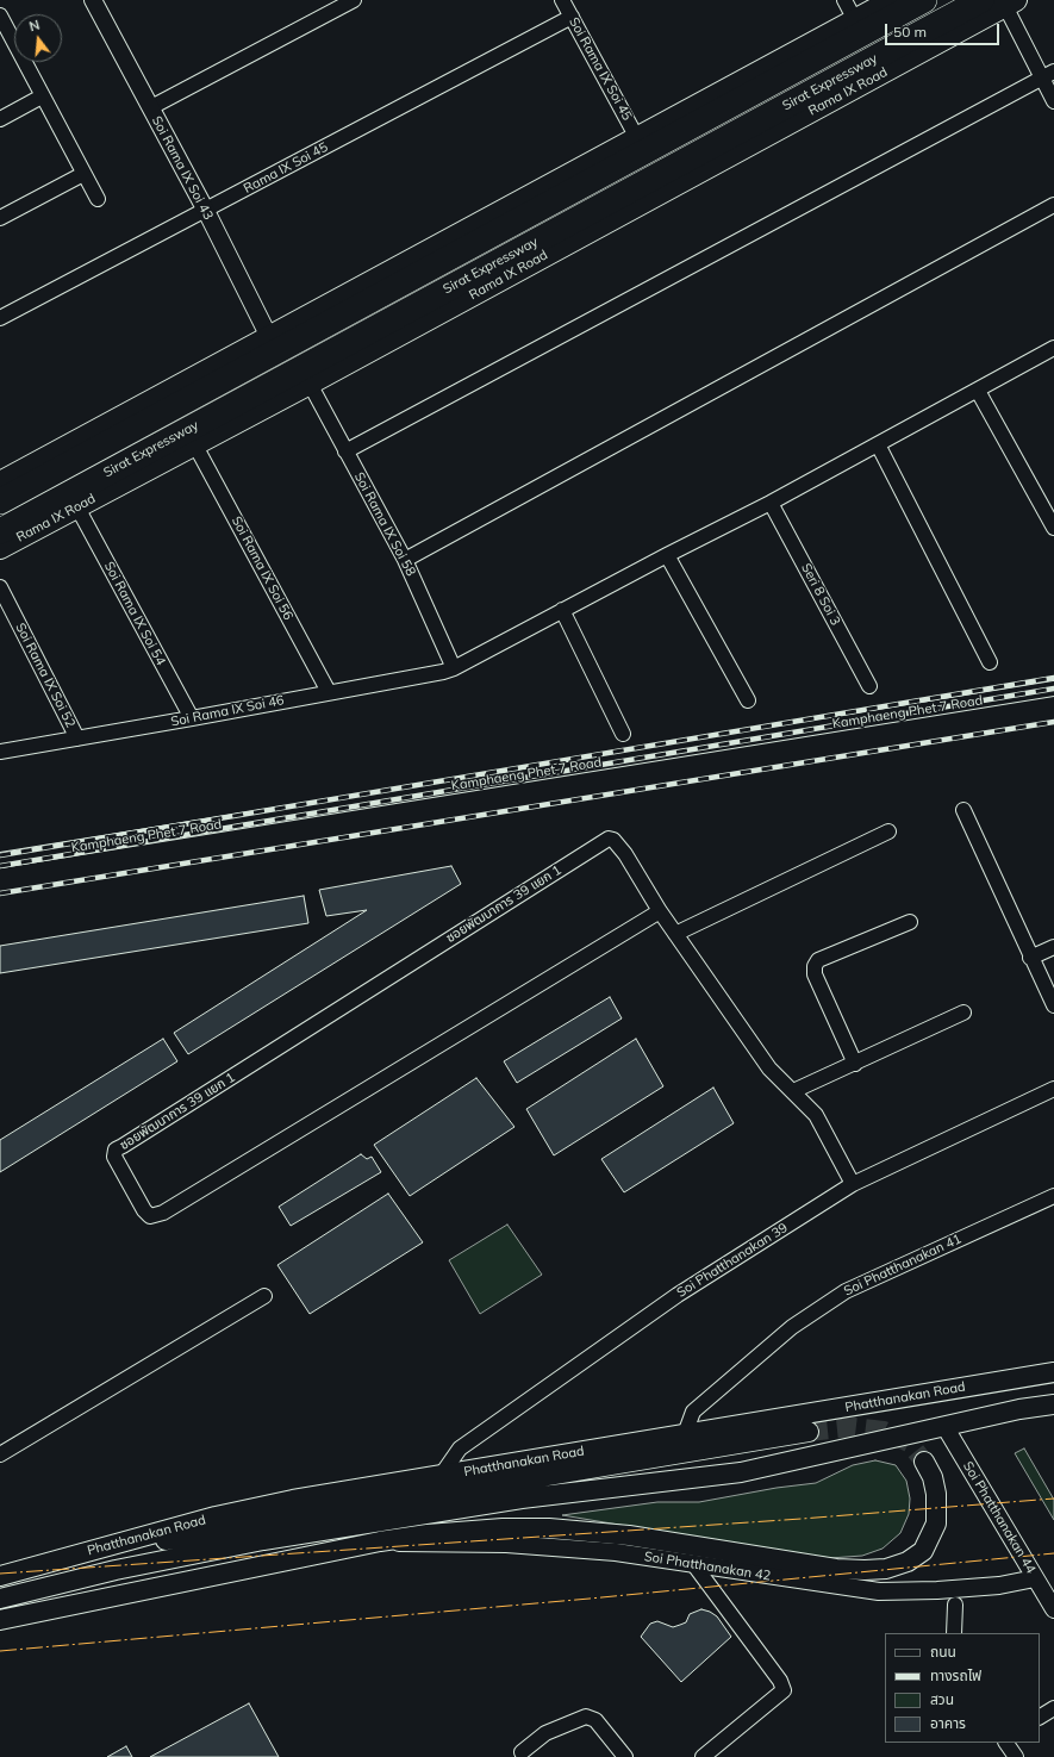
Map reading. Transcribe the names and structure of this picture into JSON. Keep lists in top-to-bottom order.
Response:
{
  "streets": {
    "highway": ["Sirat Expressway"],
    "main road": ["Rama IX Road", "Phatthanakan Road"],
    "street": [
      "Soi Rama IX Soi 45",
      "Soi Rama IX Soi 43",
      "Rama IX Soi 45",
      "Soi Rama IX Soi 58",
      "Soi Rama IX Soi 56",
      "Seri 8 Soi 3",
      "Soi Rama IX Soi 54",
      "Soi Rama IX Soi 52",
      "Soi Rama IX Soi 46",
      "Kamphaeng Phet 7 Road",
      "ซอยพัฒนาการ 39 แยก 1",
      "Soi Phatthanakan 39",
      "Soi Phatthanakan 41",
      "Soi Phatthanakan 44",
      "Soi Phatthanakan 42"
    ]
  },
  "crossings": [
    ["Soi Rama IX Soi 45", "Rama IX Soi 45"],
    ["Sirat Expressway", "Rama IX Road"],
    ["Rama IX Road", "Soi Rama IX Soi 58"],
    ["Rama IX Road", "Soi Rama IX Soi 56"],
    ["Rama IX Road", "Soi Rama IX Soi 54"],
    ["Soi Rama IX Soi 43", "Rama IX Soi 45"],
    ["Soi Rama IX Soi 58", "Soi Rama IX Soi 46"],
    ["Soi Rama IX Soi 56", "Soi Rama IX Soi 46"],
    ["Seri 8 Soi 3", "Soi Rama IX Soi 46"],
    ["Soi Rama IX Soi 54", "Soi Rama IX Soi 46"],
    ["Soi Rama IX Soi 52", "Soi Rama IX Soi 46"],
    ["ซอยพัฒนาการ 39 แยก 1", "Soi Phatthanakan 39"],
    ["Soi Phatthanakan 39", "Phatthanakan Road"],
    ["Soi Phatthanakan 41", "Phatthanakan Road"],
    ["Phatthanakan Road", "Soi Phatthanakan 44"],
    ["Soi Phatthanakan 44", "Soi Phatthanakan 42"]
  ],
  "legend": [
    "ถนน",
    "ทางรถไฟ",
    "สวน",
    "อาคาร"
  ],
  "scale_bar": "50 m",
  "north": "top"
}
